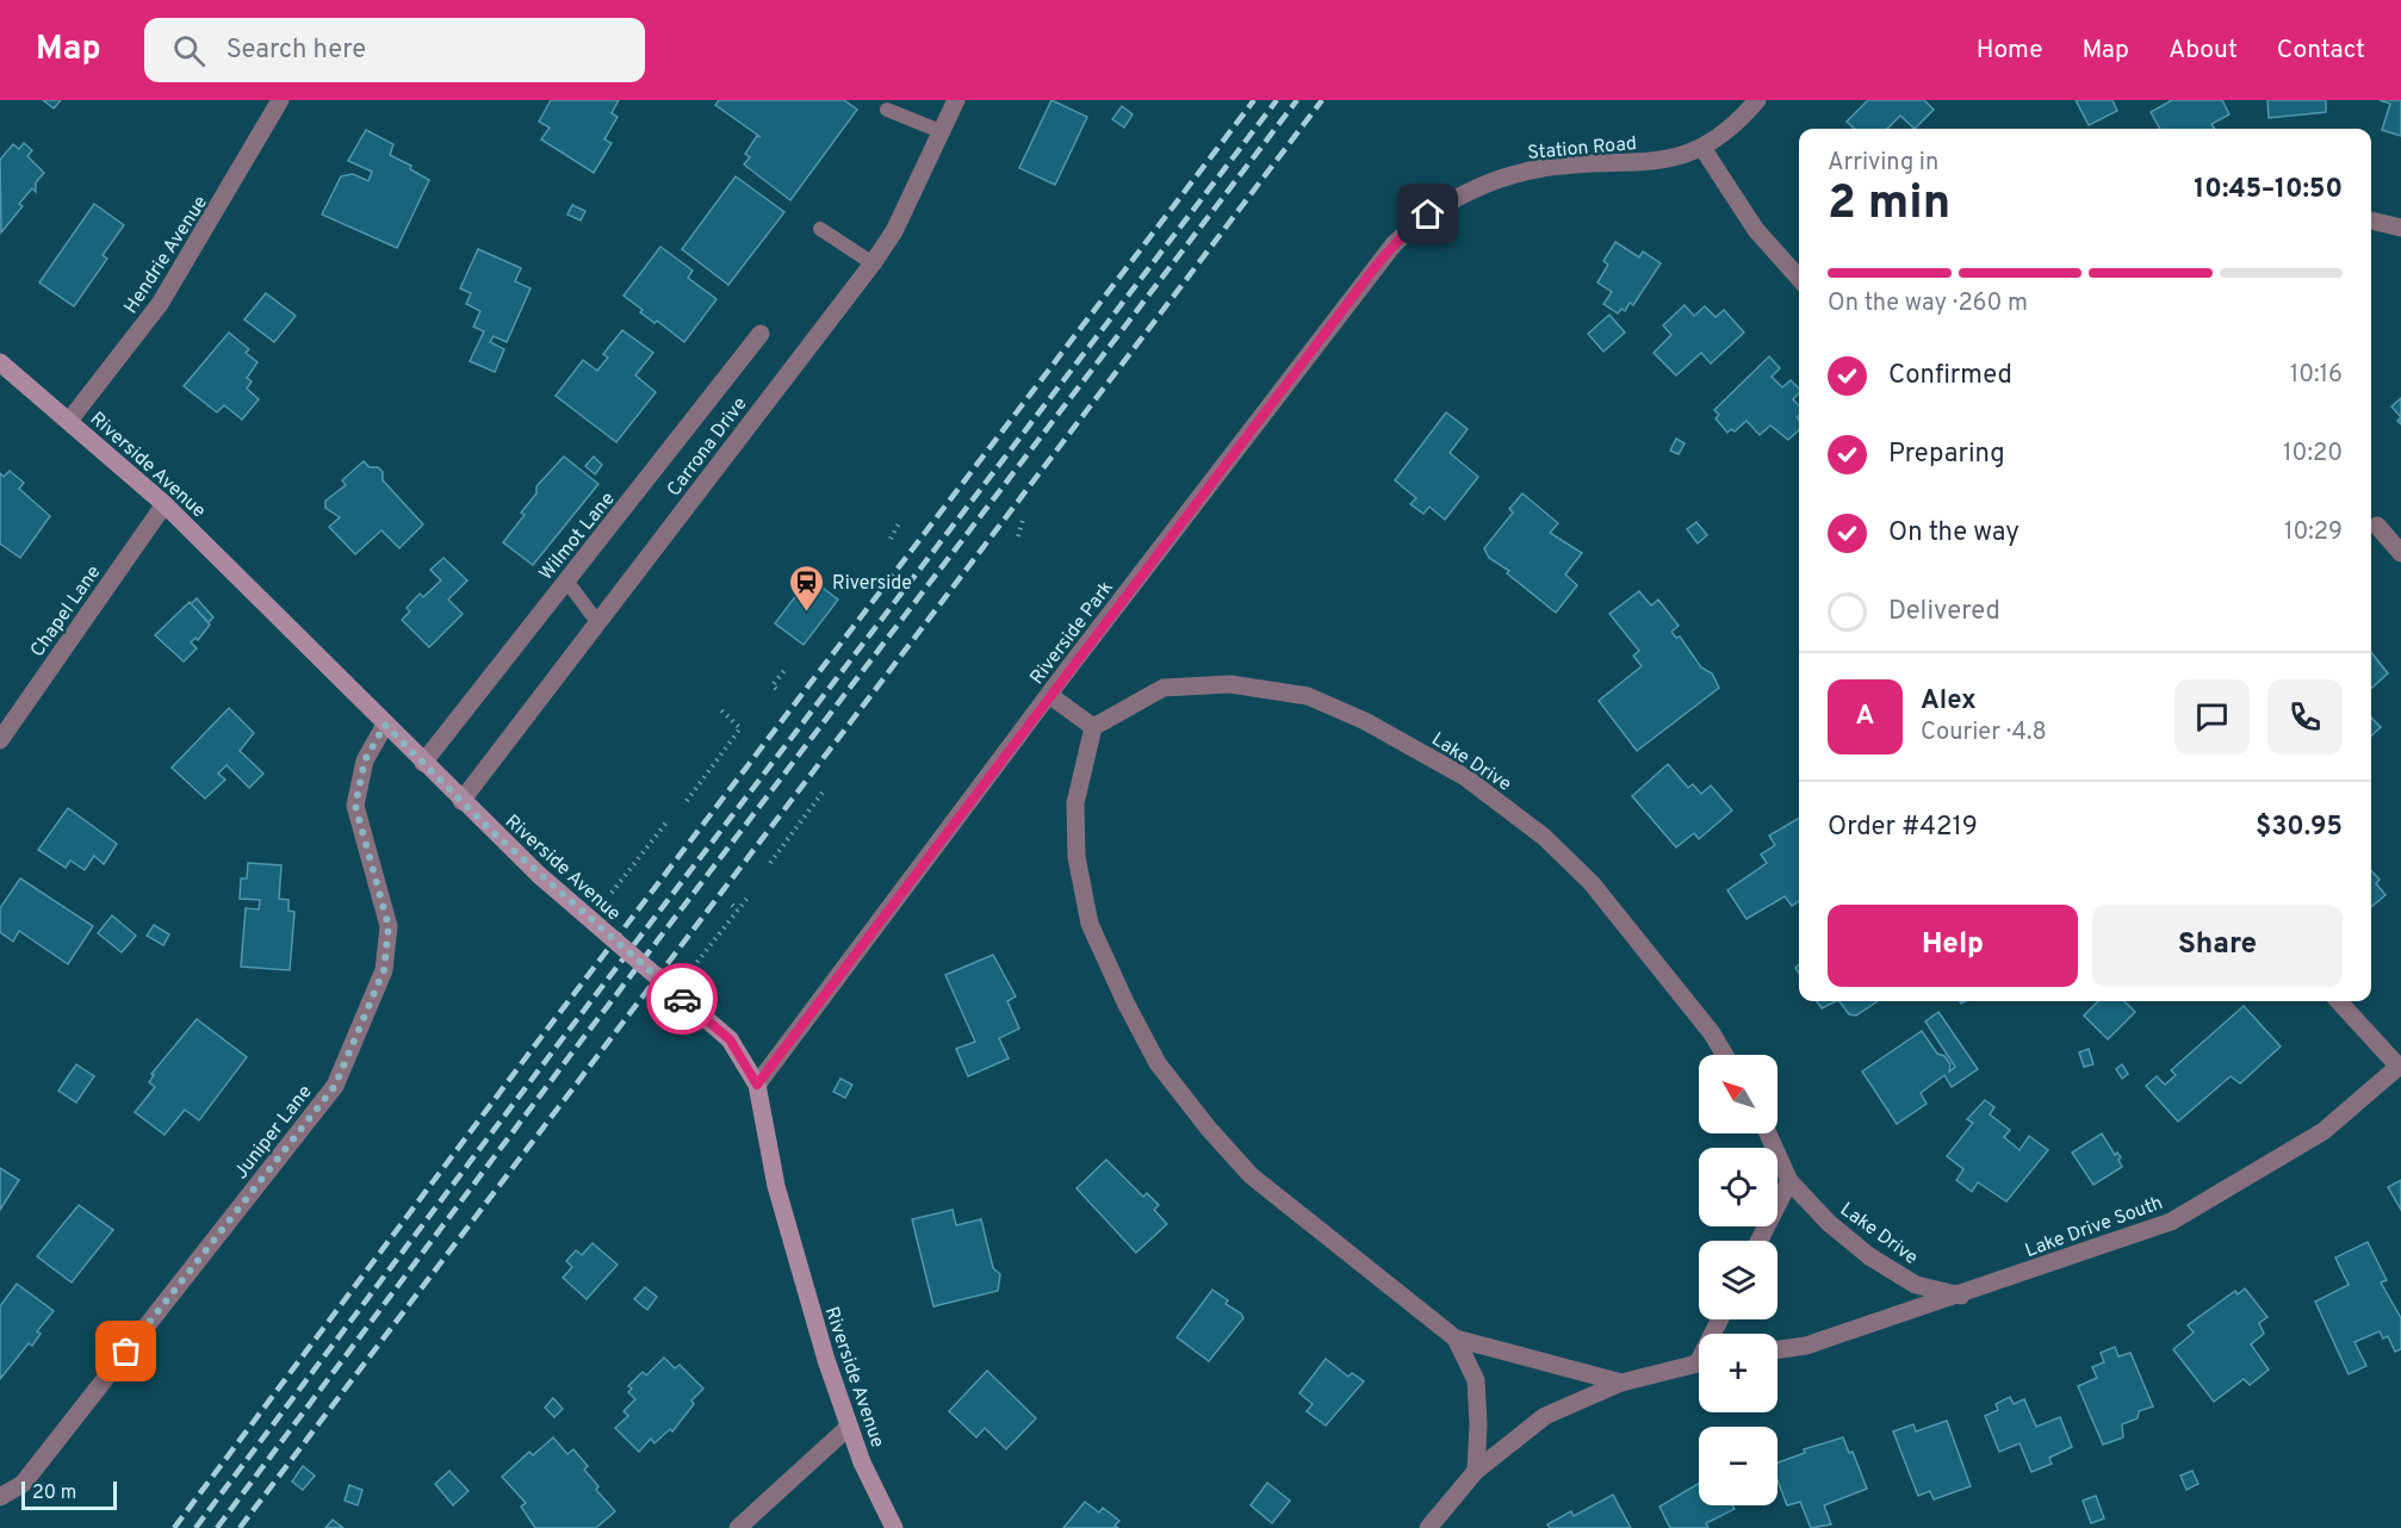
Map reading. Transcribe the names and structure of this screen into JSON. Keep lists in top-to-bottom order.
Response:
{
  "streets": {
    "street": [
      "Station Road",
      "Hendrie Avenue",
      "Carrona Drive",
      "Riverside Avenue",
      "Wilmot Lane",
      "Chapel Lane",
      "Riverside Park",
      "Lake Drive",
      "Juniper Lane",
      "Lake Drive South"
    ]
  },
  "crossings": [
    ["Station Road", "Riverside Park"],
    ["Hendrie Avenue", "Riverside Avenue"],
    ["Carrona Drive", "Riverside Avenue"],
    ["Riverside Avenue", "Wilmot Lane"],
    ["Riverside Avenue", "Chapel Lane"],
    ["Riverside Avenue", "Riverside Park"],
    ["Riverside Avenue", "Juniper Lane"],
    ["Lake Drive", "Lake Drive South"]
  ],
  "places": {
    "station": ["Riverside"]
  },
  "scale_bar": "20 m",
  "north": "top left",
  "page": {
    "header": "Map",
    "search": "Search here",
    "nav": [
      "Home",
      "Map",
      "About",
      "Contact"
    ],
    "heading": ["2 min", "Arriving in", "10:45–10:50"],
    "panel": [
      "Alex",
      "Courier · 4.8",
      "Order #4219",
      "$30.95"
    ],
    "bar": "On the way · 260 m",
    "list": [
      ["Confirmed", "10:16"],
      ["Preparing", "10:20"],
      ["On the way", "10:29"],
      "Delivered"
    ],
    "round": "A",
    "buttons": ["Help", "Share"],
    "map_buttons": ["+", "−"],
    "scale": "20 m"
  }
}
